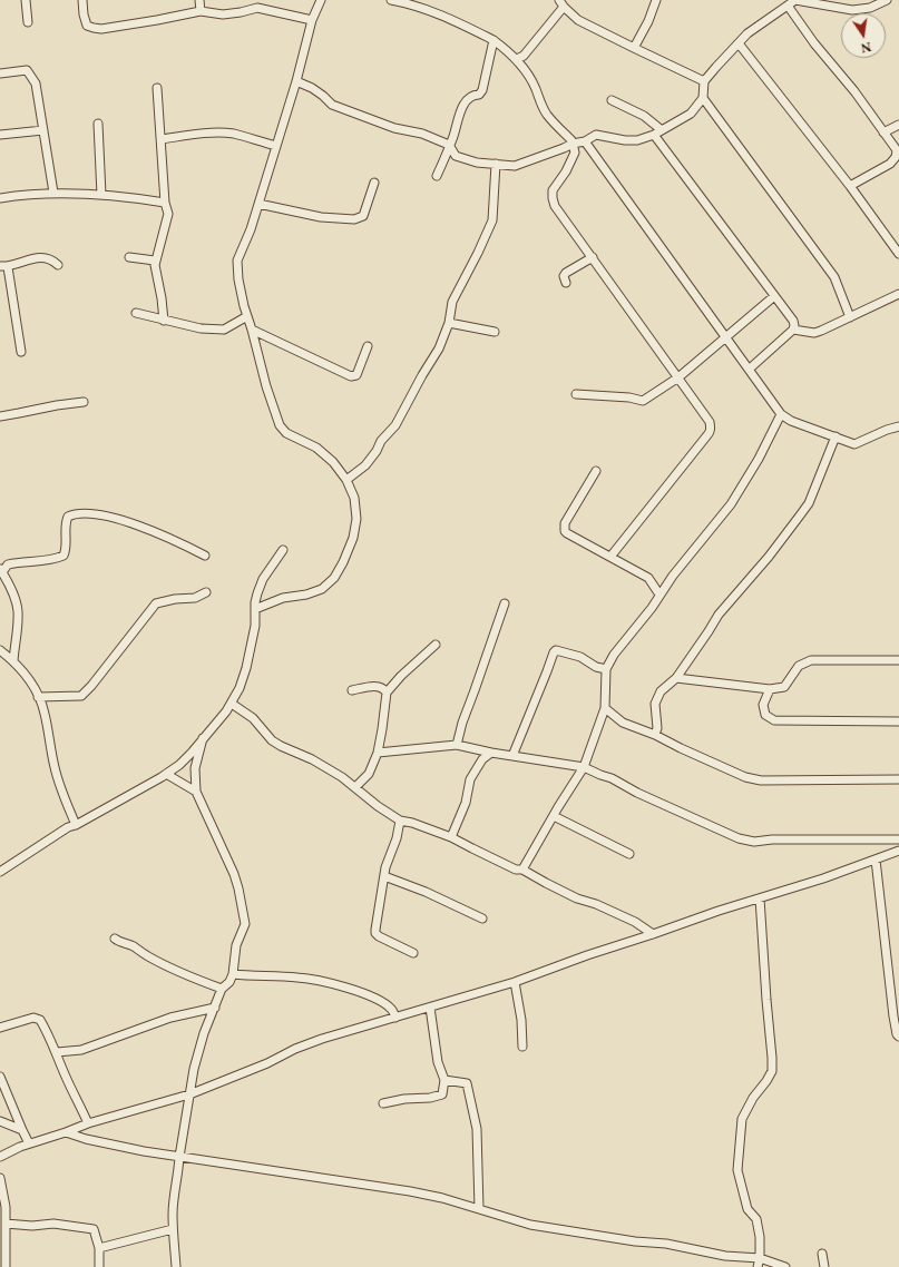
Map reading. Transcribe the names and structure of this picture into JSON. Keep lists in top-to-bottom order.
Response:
{
  "north": "bottom"
}
